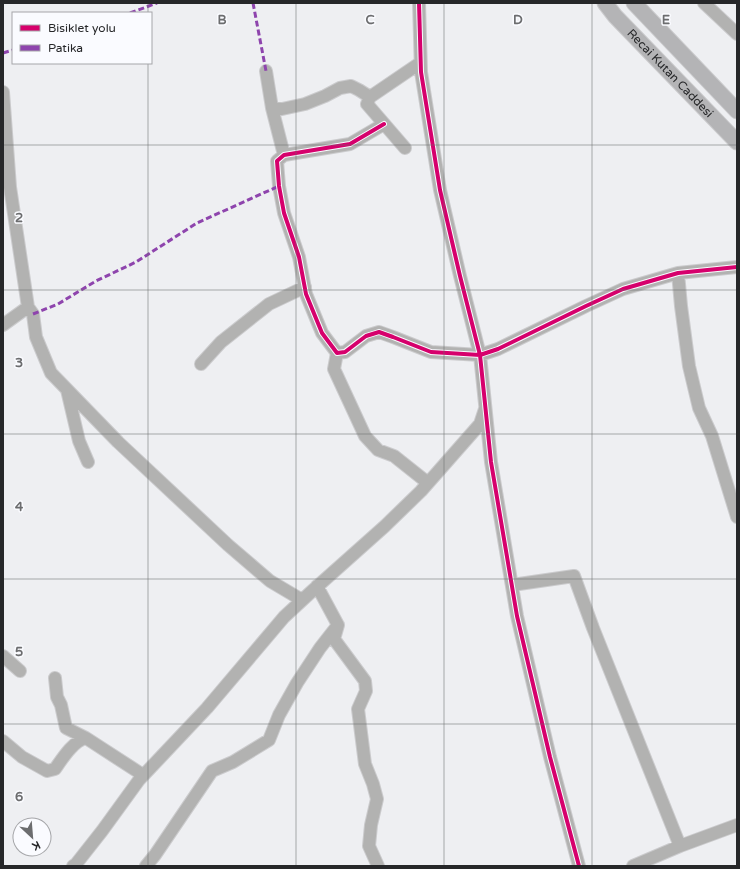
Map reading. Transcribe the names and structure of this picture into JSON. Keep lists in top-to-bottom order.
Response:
{
  "streets": {
    "main road": ["Recai Kutan Caddesi"]
  },
  "legend": ["Bisiklet yolu", "Patika"],
  "north": "bottom right",
  "grid": {
    "columns": [
      "B",
      "C",
      "D",
      "E"
    ],
    "rows": [
      "2",
      "3",
      "4",
      "5",
      "6"
    ]
  }
}
